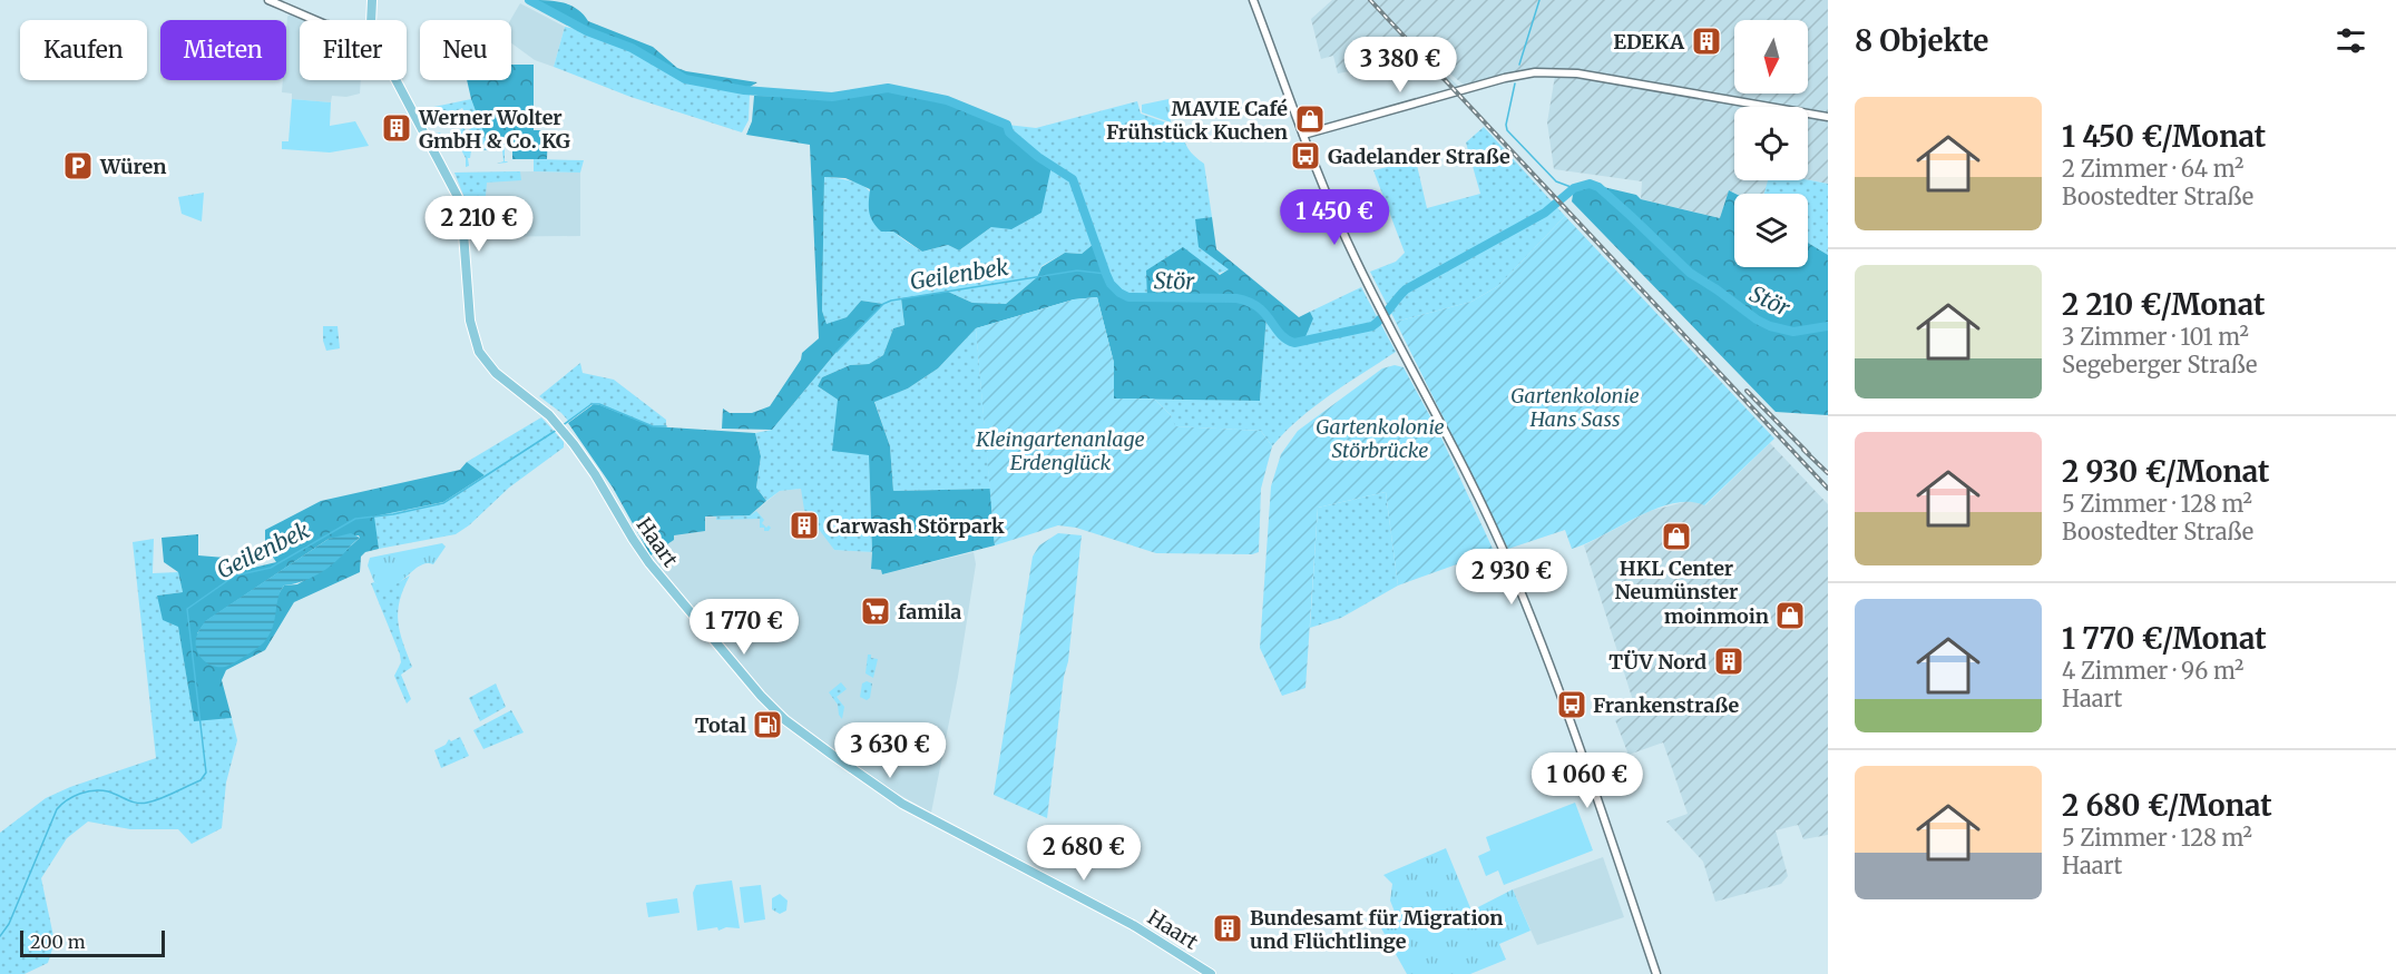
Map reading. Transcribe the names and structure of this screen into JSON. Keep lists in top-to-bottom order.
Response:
{
  "streets": {
    "main road": ["Haart"]
  },
  "water": ["Geilenbek", "Stör"],
  "parks": ["Gartenkolonie Hans Sass", "Gartenkolonie Störbrücke", "Kleingartenanlage Erdenglück"],
  "places": {
    "building": [
      "EDEKA",
      "Werner Wolter GmbH & Co. KG",
      "Carwash Störpark",
      "TÜV Nord",
      "Bundesamt für Migration und Flüchtlinge"
    ],
    "shop": ["MAVIE Café Frühstück Kuchen", "HKL Center Neumünster", "moinmoin"],
    "bus stop": ["Gadelander Straße", "Frankenstraße"],
    "parking": ["Würen"],
    "supermarket": ["famila"],
    "fuel station": ["Total"]
  },
  "scale_bar": "200 m",
  "north": "bottom",
  "page": {
    "heading": "8 Objekte",
    "chip": [
      "Kaufen",
      "Mieten",
      "Filter",
      "Neu"
    ],
    "price": [
      "3 380 €",
      "1 450 €",
      "2 210 €",
      "2 930 €",
      "1 770 €",
      "3 630 €",
      "1 060 €",
      "2 680 €"
    ],
    "list": [
      {
        "name": "1 450 €/Monat",
        "note": "2 Zimmer · 64 m² · Boostedter Straße"
      },
      {
        "name": "2 210 €/Monat",
        "note": "3 Zimmer · 101 m² · Segeberger Straße"
      },
      {
        "name": "2 930 €/Monat",
        "note": "5 Zimmer · 128 m² · Boostedter Straße"
      },
      {
        "name": "1 770 €/Monat",
        "note": "4 Zimmer · 96 m² · Haart"
      },
      {
        "name": "2 680 €/Monat",
        "note": "5 Zimmer · 128 m² · Haart"
      }
    ],
    "scale": "200 m"
  }
}
